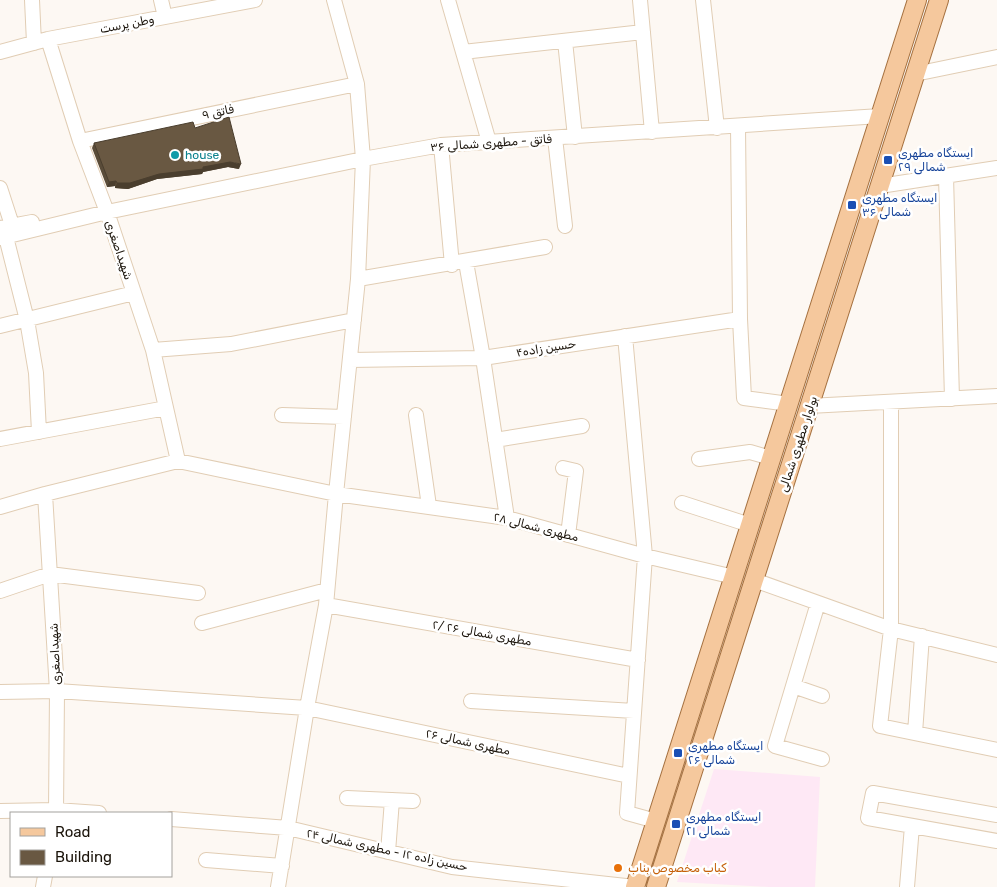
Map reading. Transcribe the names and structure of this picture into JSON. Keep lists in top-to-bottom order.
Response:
{
  "streets": {
    "main road": ["بولوار مطهری شمالی"],
    "street": [
      "وطن پرست",
      "فاتق ۹",
      "فاتق - مطهری شمالی ۳۶",
      "شهیداصغری",
      "حسین زاده۴",
      "مطهری شمالی ۲۸",
      "مطهری شمالی ۲۶ /۲",
      "مطهری شمالی ۲۶",
      "حسین زاده ۱۲ - مطهری شمالی ۲۴"
    ]
  },
  "crossings": [
    ["وطن پرست", "شهیداصغری"],
    ["فاتق ۹", "شهیداصغری"],
    ["فاتق - مطهری شمالی ۳۶", "شهیداصغری"],
    ["فاتق - مطهری شمالی ۳۶", "بولوار مطهری شمالی"],
    ["شهیداصغری", "مطهری شمالی ۲۸"],
    ["شهیداصغری", "مطهری شمالی ۲۶"],
    ["بولوار مطهری شمالی", "مطهری شمالی ۲۸"],
    ["بولوار مطهری شمالی", "حسین زاده ۱۲ - مطهری شمالی ۲۴"]
  ],
  "places": {
    "other": ["house", "كباب مخصوص بناب"],
    "transit": [
      "ایستگاه مطهری شمالی ۲۹",
      "ایستگاه مطهری شمالی ۳۶",
      "ایستگاه مطهری شمالی ۲۶",
      "ایستگاه مطهری شمالی ۲۱"
    ]
  },
  "legend": ["Road", "Building"]
}
